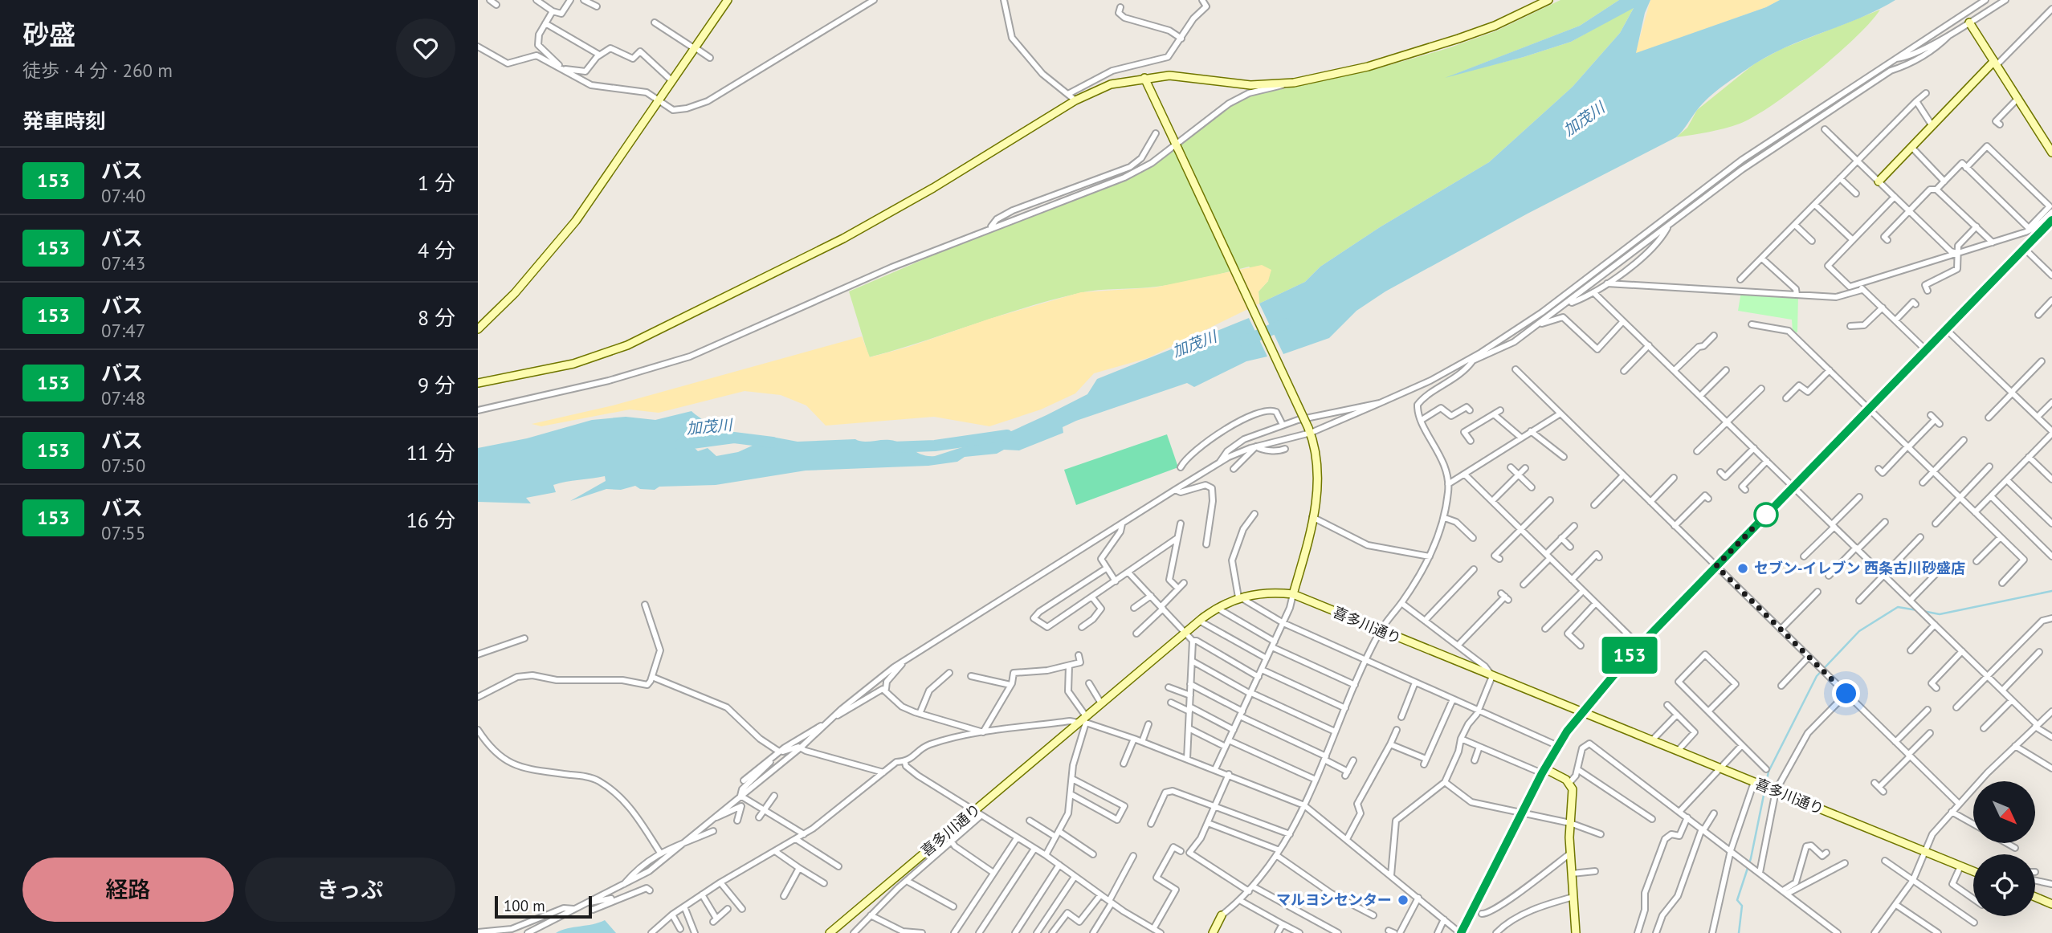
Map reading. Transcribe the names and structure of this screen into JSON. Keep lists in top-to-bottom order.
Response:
{
  "streets": {
    "street": ["喜多川通り"]
  },
  "water": ["加茂川"],
  "places": ["セブン-イレブン 西条古川砂盛店", "マルヨシセンター"],
  "lines": ["bus line 153"],
  "scale_bar": "100 m",
  "north": "bottom right",
  "page": {
    "heading": [
      ["砂盛", "徒歩 · 4 分 · 260 m"],
      "発車時刻"
    ],
    "on_map": "153",
    "list": [
      {
        "mark": "153",
        "name": "バス",
        "note": "07:40",
        "value": "1 分"
      },
      {
        "mark": "153",
        "name": "バス",
        "note": "07:43",
        "value": "4 分"
      },
      {
        "mark": "153",
        "name": "バス",
        "note": "07:47",
        "value": "8 分"
      },
      {
        "mark": "153",
        "name": "バス",
        "note": "07:48",
        "value": "9 分"
      },
      {
        "mark": "153",
        "name": "バス",
        "note": "07:50",
        "value": "11 分"
      },
      {
        "mark": "153",
        "name": "バス",
        "note": "07:55",
        "value": "16 分"
      }
    ],
    "buttons": ["経路", "きっぷ"],
    "scale": "100 m"
  }
}
